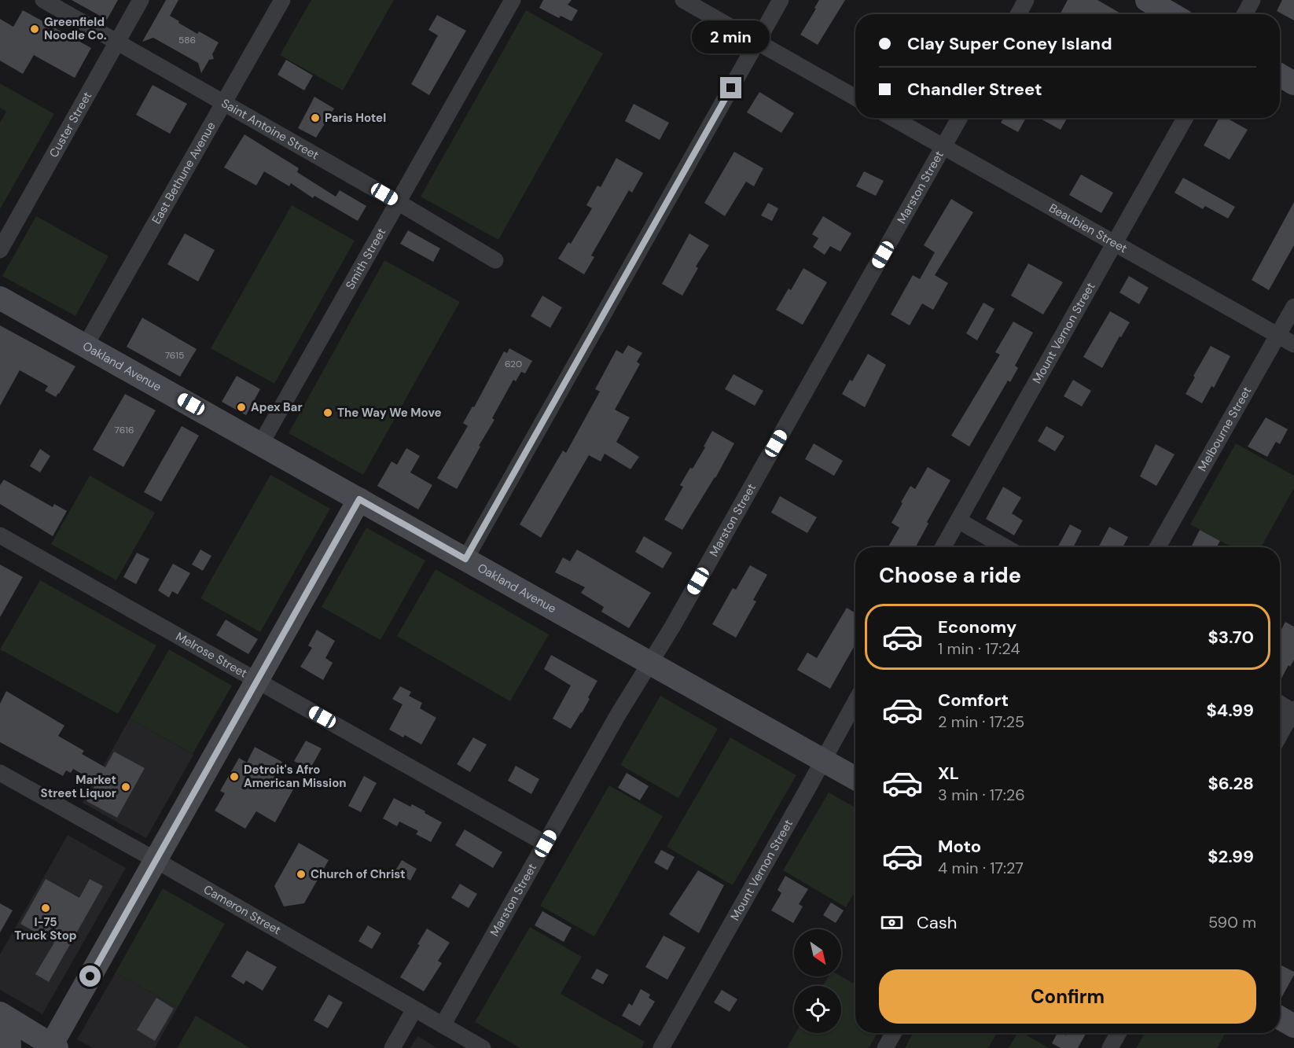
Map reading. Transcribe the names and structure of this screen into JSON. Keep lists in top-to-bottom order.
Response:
{
  "streets": {
    "street": [
      "Custer Street",
      "Saint Antoine Street",
      "East Bethune Avenue",
      "Marston Street",
      "Beaubien Street",
      "Smith Street",
      "Mount Vernon Street",
      "Oakland Avenue",
      "Melbourne Street",
      "Melrose Street",
      "Cameron Street"
    ]
  },
  "crossings": [
    ["Custer Street", "Saint Antoine Street"],
    ["Saint Antoine Street", "East Bethune Avenue"],
    ["Saint Antoine Street", "Smith Street"],
    ["East Bethune Avenue", "Oakland Avenue"],
    ["Marston Street", "Beaubien Street"],
    ["Marston Street", "Oakland Avenue"],
    ["Marston Street", "Melrose Street"],
    ["Marston Street", "Cameron Street"],
    ["Beaubien Street", "Mount Vernon Street"],
    ["Beaubien Street", "Melbourne Street"],
    ["Smith Street", "Oakland Avenue"],
    ["Mount Vernon Street", "Oakland Avenue"]
  ],
  "places": [
    "Greenfield Noodle Co.",
    "Paris Hotel",
    "Apex Bar",
    "The Way We Move",
    "Detroit's Afro American Mission",
    "Market Street Liquor",
    "Church of Christ",
    "I-75 Truck Stop"
  ],
  "house_numbers": [
    "586",
    "7615",
    "620",
    "7616"
  ],
  "north": "bottom right",
  "page": {
    "banner": ["Clay Super Coney Island", "Chandler Street"],
    "bubble": "2 min",
    "heading": "Choose a ride",
    "list": [
      {
        "name": "Economy",
        "note": "1 min · 17:24",
        "value": "$3.70"
      },
      {
        "name": "Comfort",
        "note": "2 min · 17:25",
        "value": "$4.99"
      },
      {
        "name": "XL",
        "note": "3 min · 17:26",
        "value": "$6.28"
      },
      {
        "name": "Moto",
        "note": "4 min · 17:27",
        "value": "$2.99"
      }
    ],
    "pay": ["Cash", "590 m"],
    "buttons": "Confirm"
  }
}
